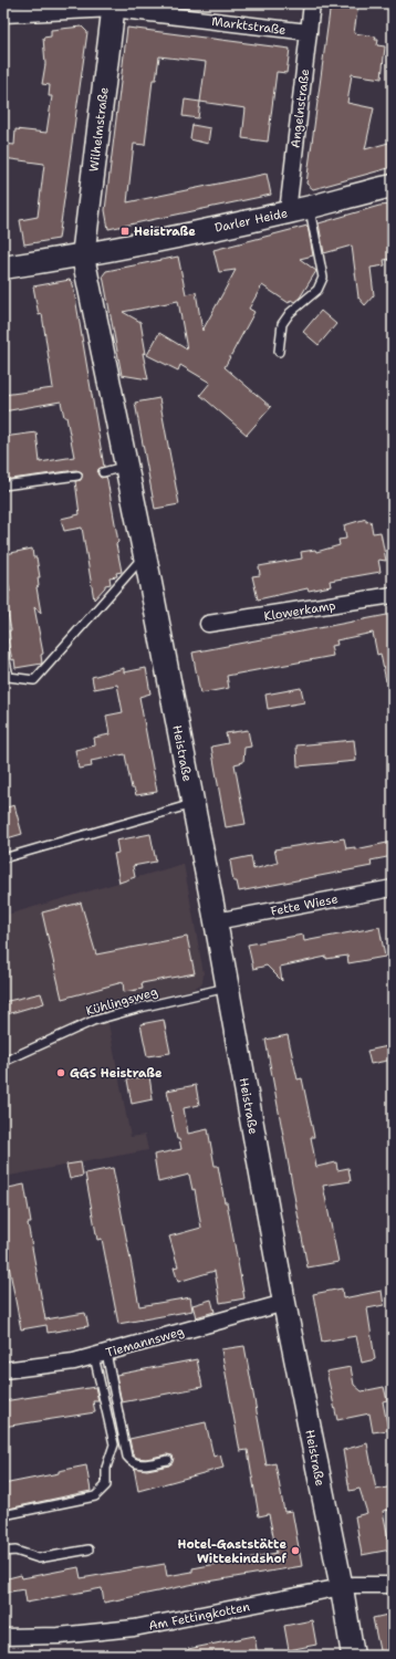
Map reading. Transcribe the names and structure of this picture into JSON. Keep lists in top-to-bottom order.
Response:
{
  "streets": {
    "street": [
      "Marktstraße",
      "Angelnstraße",
      "Wilhelmstraße",
      "Darler Heide",
      "Klowerkamp",
      "Heistraße",
      "Fette Wiese",
      "Tiemannsweg",
      "Am Fettingkotten"
    ],
    "lane": ["Kühlingsweg"]
  },
  "crossings": [
    ["Marktstraße", "Angelnstraße"],
    ["Marktstraße", "Wilhelmstraße"],
    ["Angelnstraße", "Darler Heide"],
    ["Wilhelmstraße", "Darler Heide"],
    ["Wilhelmstraße", "Heistraße"],
    ["Darler Heide", "Heistraße"],
    ["Heistraße", "Fette Wiese"],
    ["Heistraße", "Kühlingsweg"],
    ["Heistraße", "Tiemannsweg"],
    ["Heistraße", "Am Fettingkotten"]
  ],
  "places": {
    "transit": ["Heistraße"],
    "other": ["GGS Heistraße", "Hotel-Gaststätte Wittekindshof"]
  }
}
